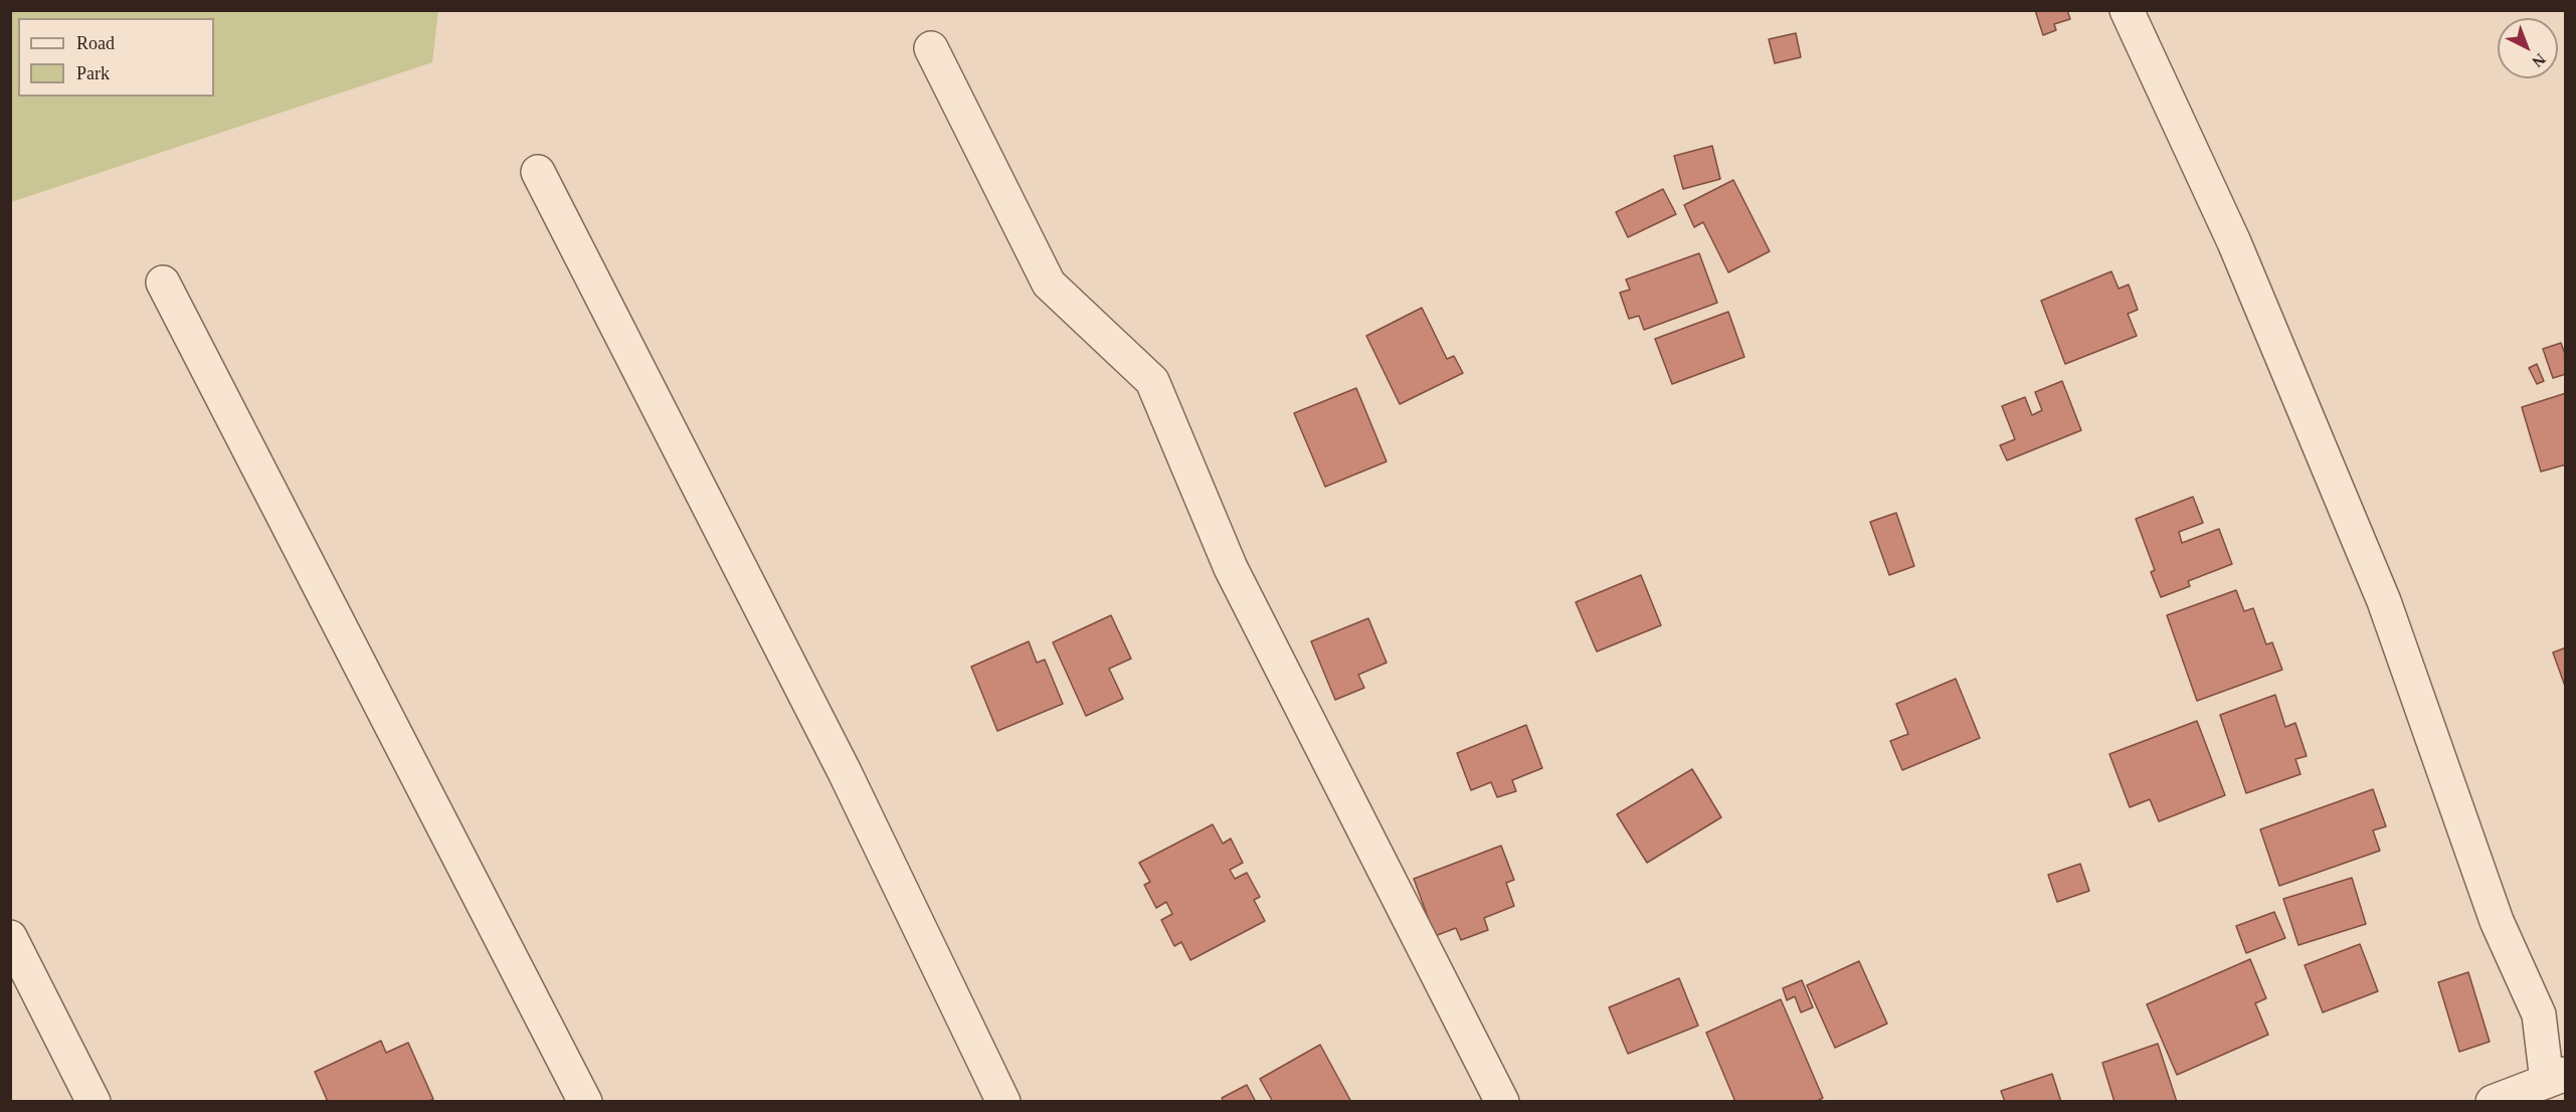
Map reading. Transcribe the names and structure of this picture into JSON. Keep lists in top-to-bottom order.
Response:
{
  "legend": ["Road", "Park"],
  "north": "bottom right"
}
